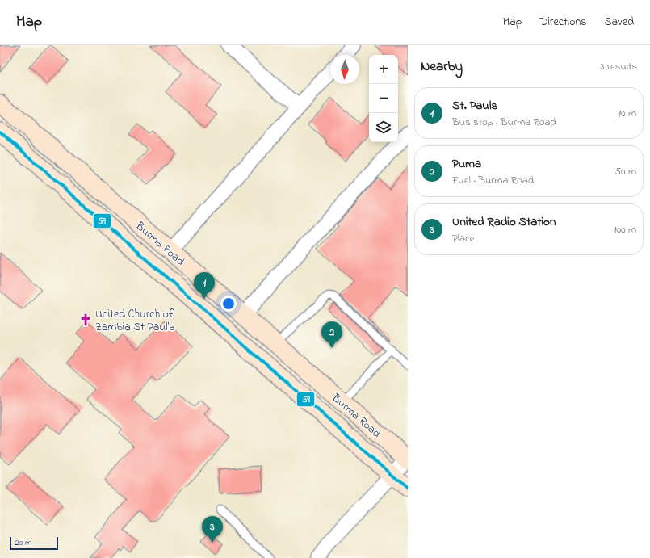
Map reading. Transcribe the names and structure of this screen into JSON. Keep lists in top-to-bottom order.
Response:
{
  "streets": {
    "main road": ["Burma Road"]
  },
  "places": {
    "church": ["United Church of Zambia St Paul's"]
  },
  "lines": ["transit line 59"],
  "scale_bar": "20 m",
  "north": "bottom",
  "page": {
    "header": "Map",
    "nav": ["Map", "Directions", "Saved"],
    "heading": ["Nearby", "3 results"],
    "map_buttons": ["+", "−"],
    "list": [
      {
        "mark": "1",
        "name": "St. Pauls",
        "note": "Bus stop · Burma Road",
        "value": "10 m"
      },
      {
        "mark": "2",
        "name": "Puma",
        "note": "Fuel · Burma Road",
        "value": "50 m"
      },
      {
        "mark": "3",
        "name": "United Radio Station",
        "note": "Place",
        "value": "100 m"
      }
    ],
    "pins": ["1", "2", "3"],
    "scale": "20 m"
  }
}
